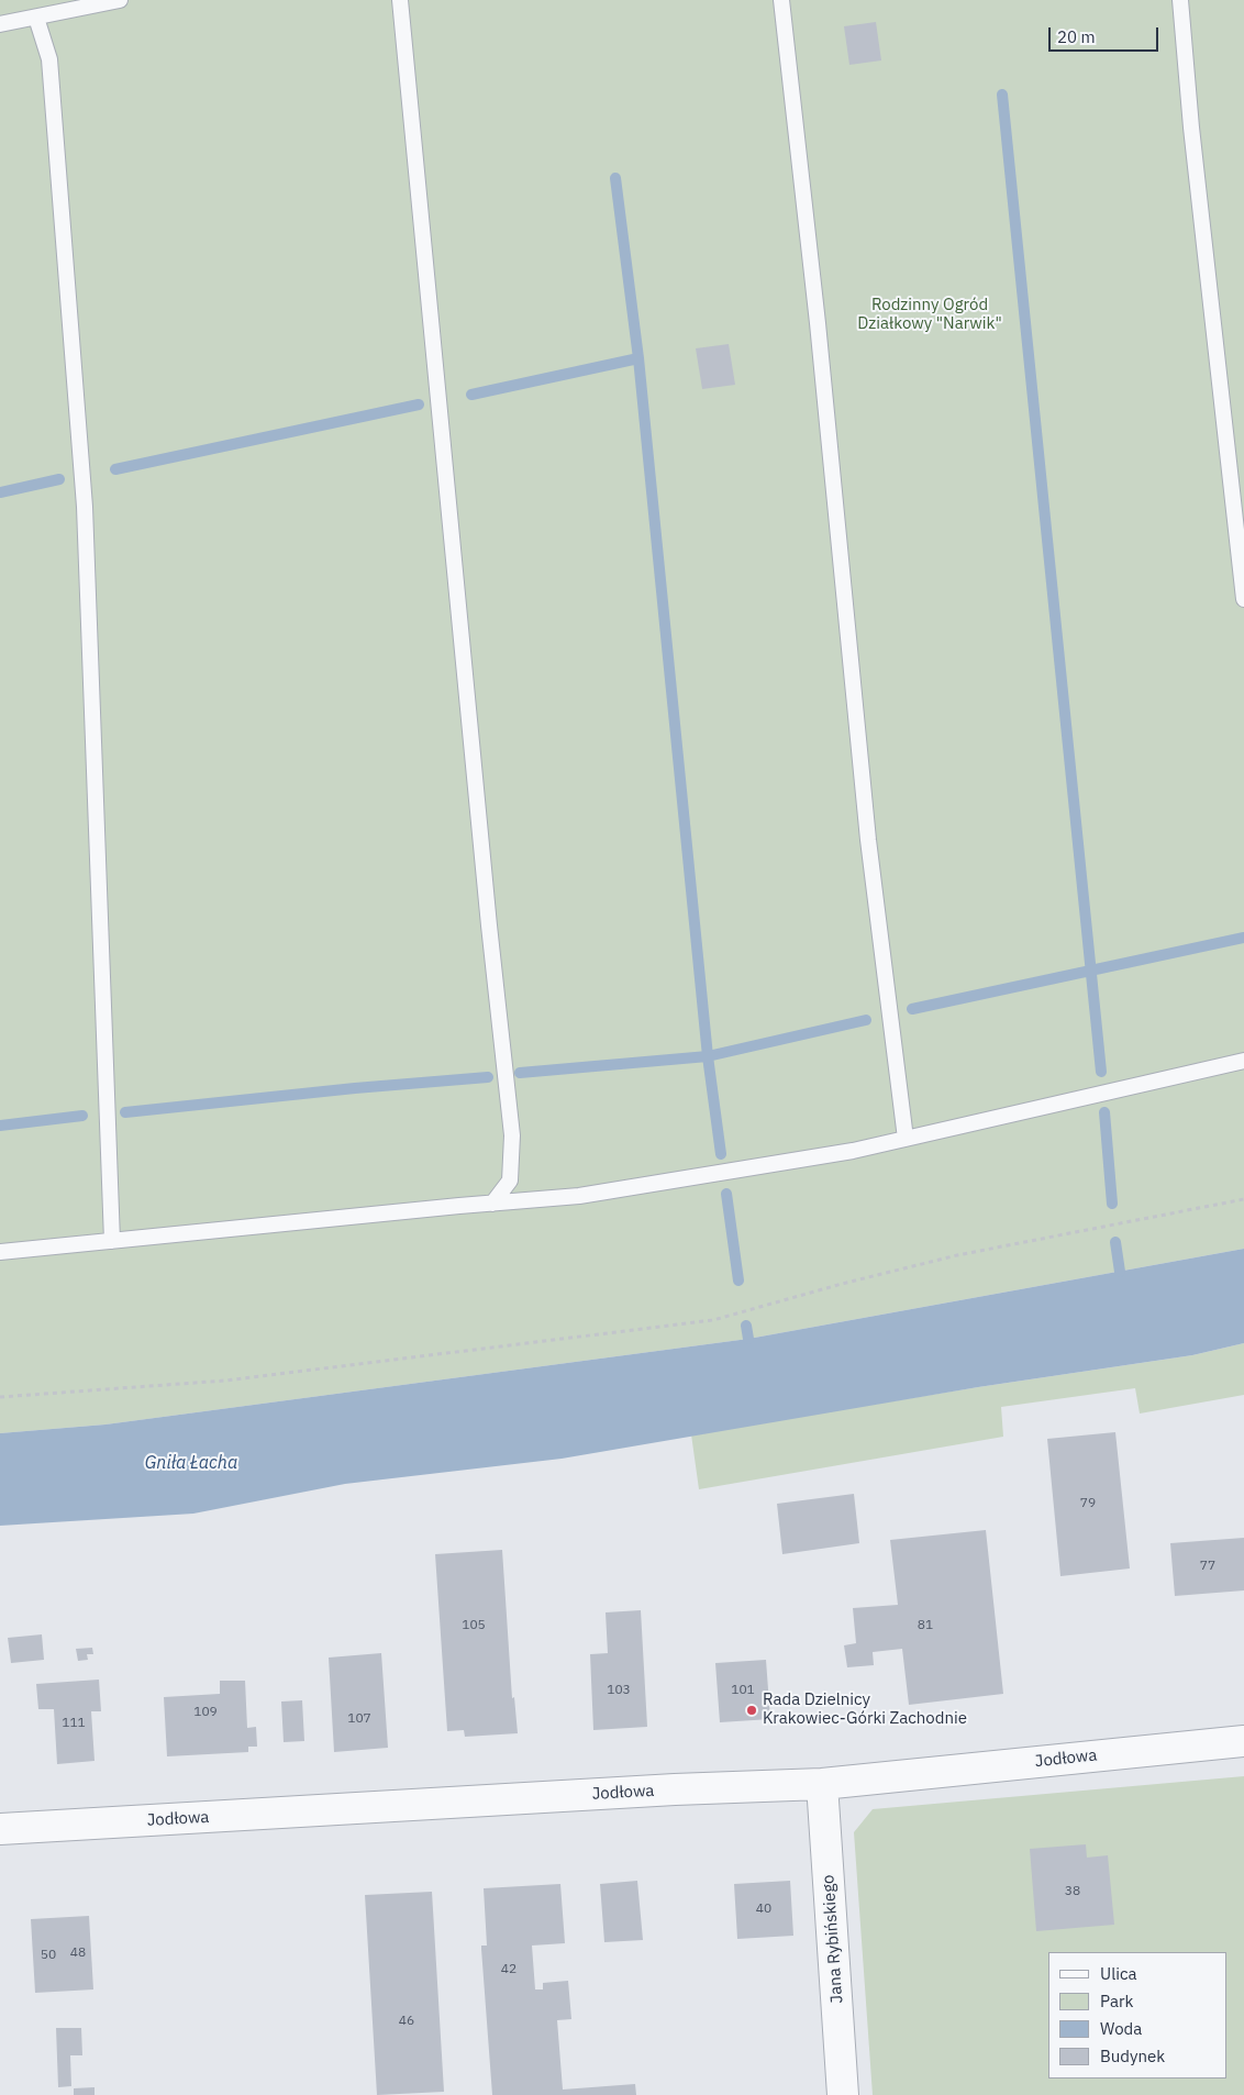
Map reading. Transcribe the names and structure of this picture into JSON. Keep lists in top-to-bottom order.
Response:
{
  "streets": {
    "street": ["Jodłowa", "Jana Rybińskiego"]
  },
  "crossings": [
    ["Jodłowa", "Jana Rybińskiego"]
  ],
  "water": ["Gniła Łacha"],
  "parks": ["Rodzinny Ogród Działkowy \"Narwik\""],
  "places": ["Rada Dzielnicy Krakowiec-Górki Zachodnie"],
  "house_numbers": [
    "79",
    "77",
    "105",
    "81",
    "103",
    "101",
    "109",
    "107",
    "111",
    "38",
    "40",
    "48",
    "50",
    "42",
    "46"
  ],
  "legend": [
    "Ulica",
    "Park",
    "Woda",
    "Budynek"
  ],
  "scale_bar": "20 m"
}
